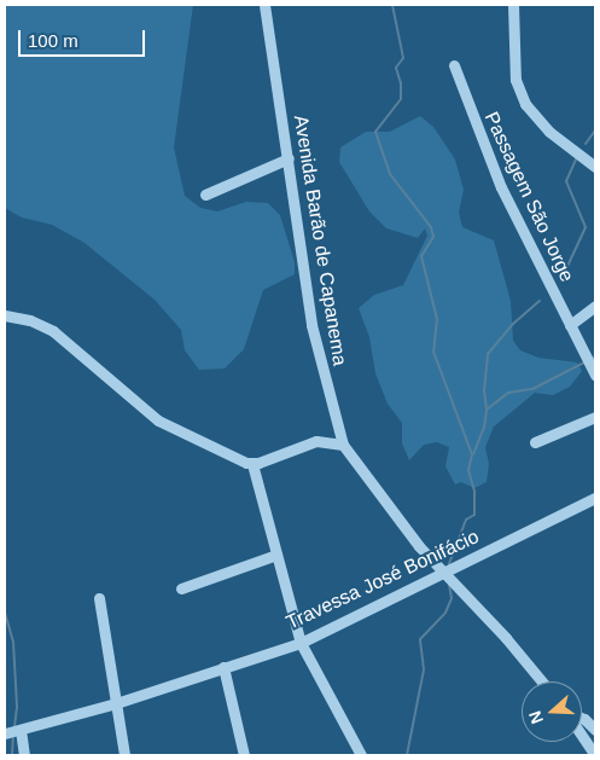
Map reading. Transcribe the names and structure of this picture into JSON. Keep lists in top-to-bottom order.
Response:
{
  "streets": {
    "street": ["Passagem São Jorge", "Avenida Barão de Capanema", "Travessa José Bonifácio"]
  },
  "crossings": [
    ["Avenida Barão de Capanema", "Travessa José Bonifácio"]
  ],
  "scale_bar": "100 m",
  "north": "left"
}
